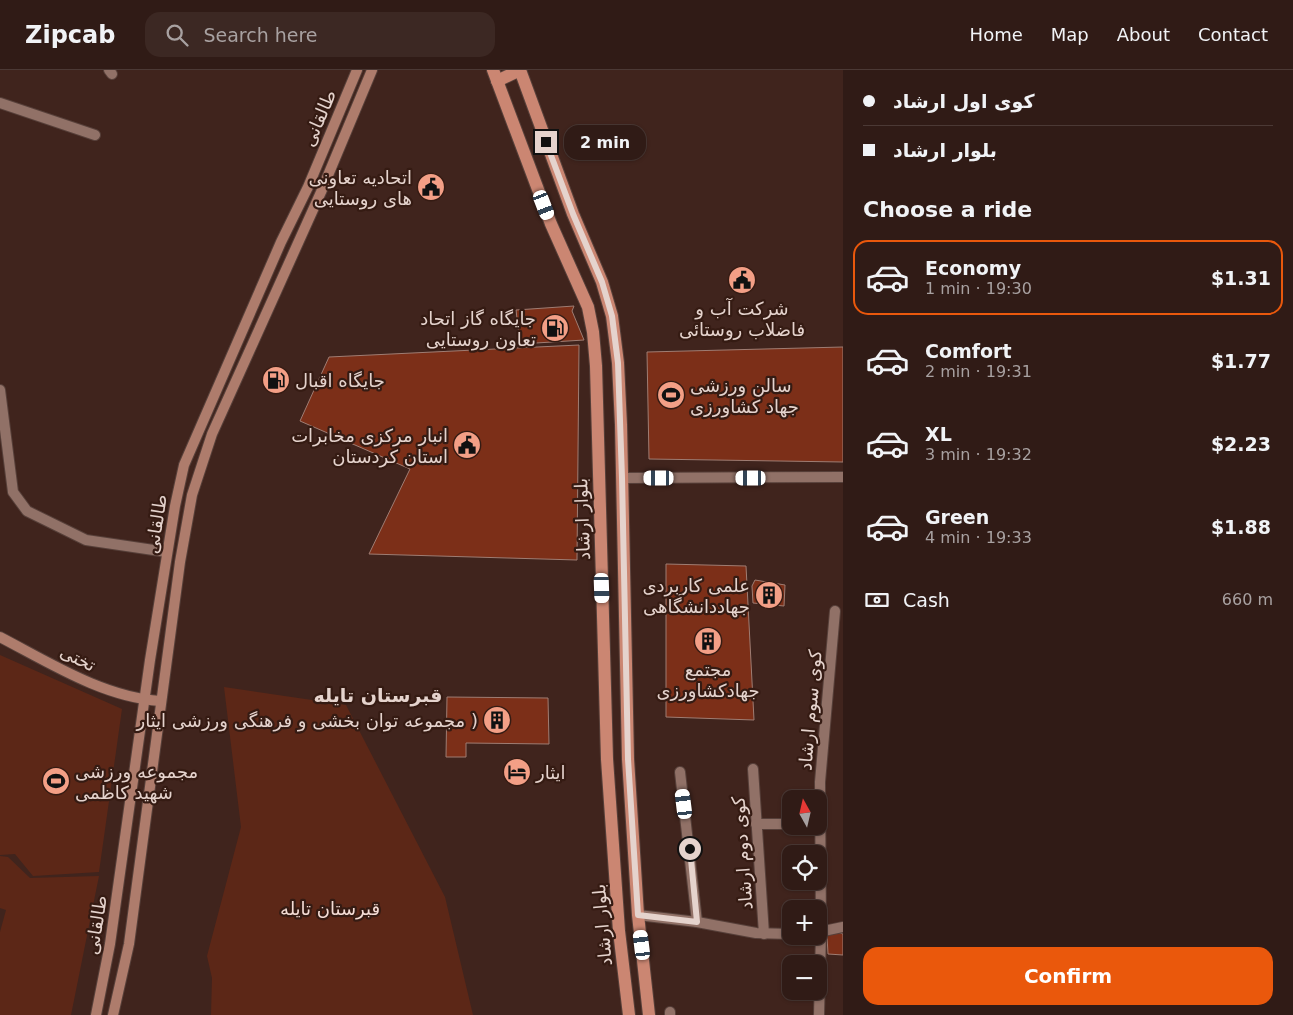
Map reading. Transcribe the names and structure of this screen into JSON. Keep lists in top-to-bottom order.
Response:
{
  "streets": {
    "main road": ["طالقانی", "بلوار ارشاد", "تختی"],
    "street": ["کوی سوم ارشاد", "کوی دوم ارشاد"]
  },
  "crossings": [
    ["طالقانی", "تختی"]
  ],
  "districts": ["قبرستان تایله"],
  "parks": ["قبرستان تایله"],
  "places": {
    "public building": ["اتحادیه تعاونی های روستایی", "شرکت آب و فاضلاب روستائی", "انبار مرکزی مخابرات استان کردستان"],
    "fuel station": ["جایگاه گاز اتحاد تعاون روستایی", "جایگاه اقبال"],
    "sports": ["سالن ورزشی جهاد کشاورزی", "مجموعه ورزشی شهید کاظمی"],
    "building": ["علمی کاربردی جهاددانشگاهی", "مجتمع جهادکشاورزی", "مجموعه توان بخشی و فرهنگی ورزشی ایثار )"],
    "hotel": ["ایثار"]
  },
  "north": "top",
  "page": {
    "header": "Zipcab",
    "search": "Search here",
    "nav": [
      "Home",
      "Map",
      "About",
      "Contact"
    ],
    "banner": ["کوی اول ارشاد", "بلوار ارشاد"],
    "bubble": "2 min",
    "heading": "Choose a ride",
    "list": [
      {
        "name": "Economy",
        "note": "1 min · 19:30",
        "value": "$1.31"
      },
      {
        "name": "Comfort",
        "note": "2 min · 19:31",
        "value": "$1.77"
      },
      {
        "name": "XL",
        "note": "3 min · 19:32",
        "value": "$2.23"
      },
      {
        "name": "Green",
        "note": "4 min · 19:33",
        "value": "$1.88"
      }
    ],
    "pay": ["Cash", "660 m"],
    "map_buttons": ["+", "−"],
    "buttons": "Confirm"
  }
}
